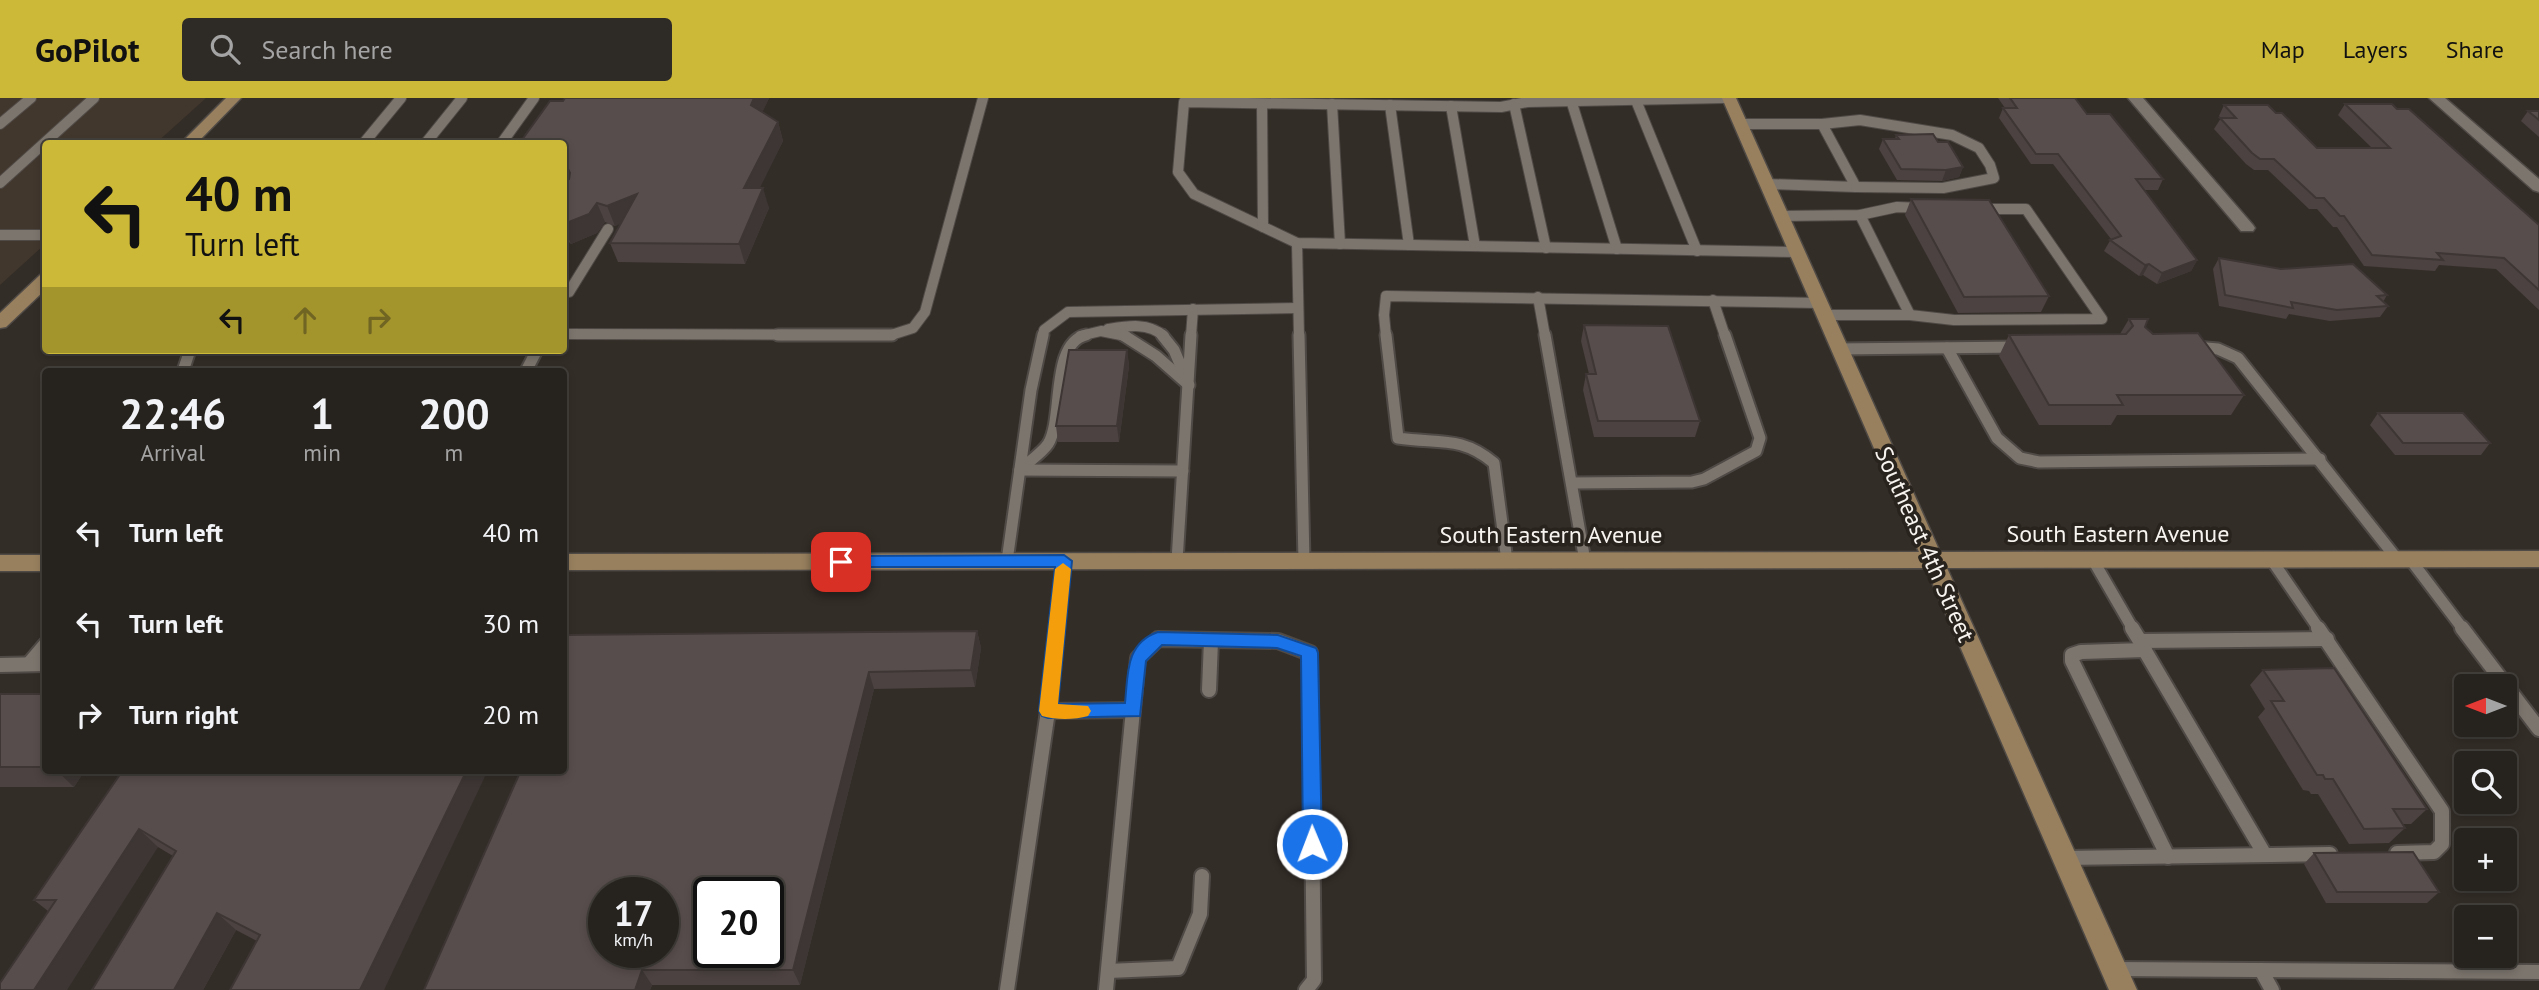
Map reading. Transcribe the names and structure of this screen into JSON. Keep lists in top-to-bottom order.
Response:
{
  "streets": {
    "main road": ["South Eastern Avenue", "Southeast 4th Street"]
  },
  "crossings": [
    ["South Eastern Avenue", "Southeast 4th Street"]
  ],
  "north": "left",
  "page": {
    "header": "GoPilot",
    "search": "Search here",
    "nav": ["Map", "Layers", "Share"],
    "turn": ["40 m", "Turn left"],
    "eta": [
      "22:46",
      "Arrival",
      "1",
      "min",
      "200",
      "m"
    ],
    "list": [
      {
        "name": "Turn left",
        "value": "40 m"
      },
      {
        "name": "Turn left",
        "value": "30 m"
      },
      {
        "name": "Turn right",
        "value": "20 m"
      }
    ],
    "map_buttons": ["+", "−"],
    "speed": "17 km/h",
    "limit": "20"
  }
}
